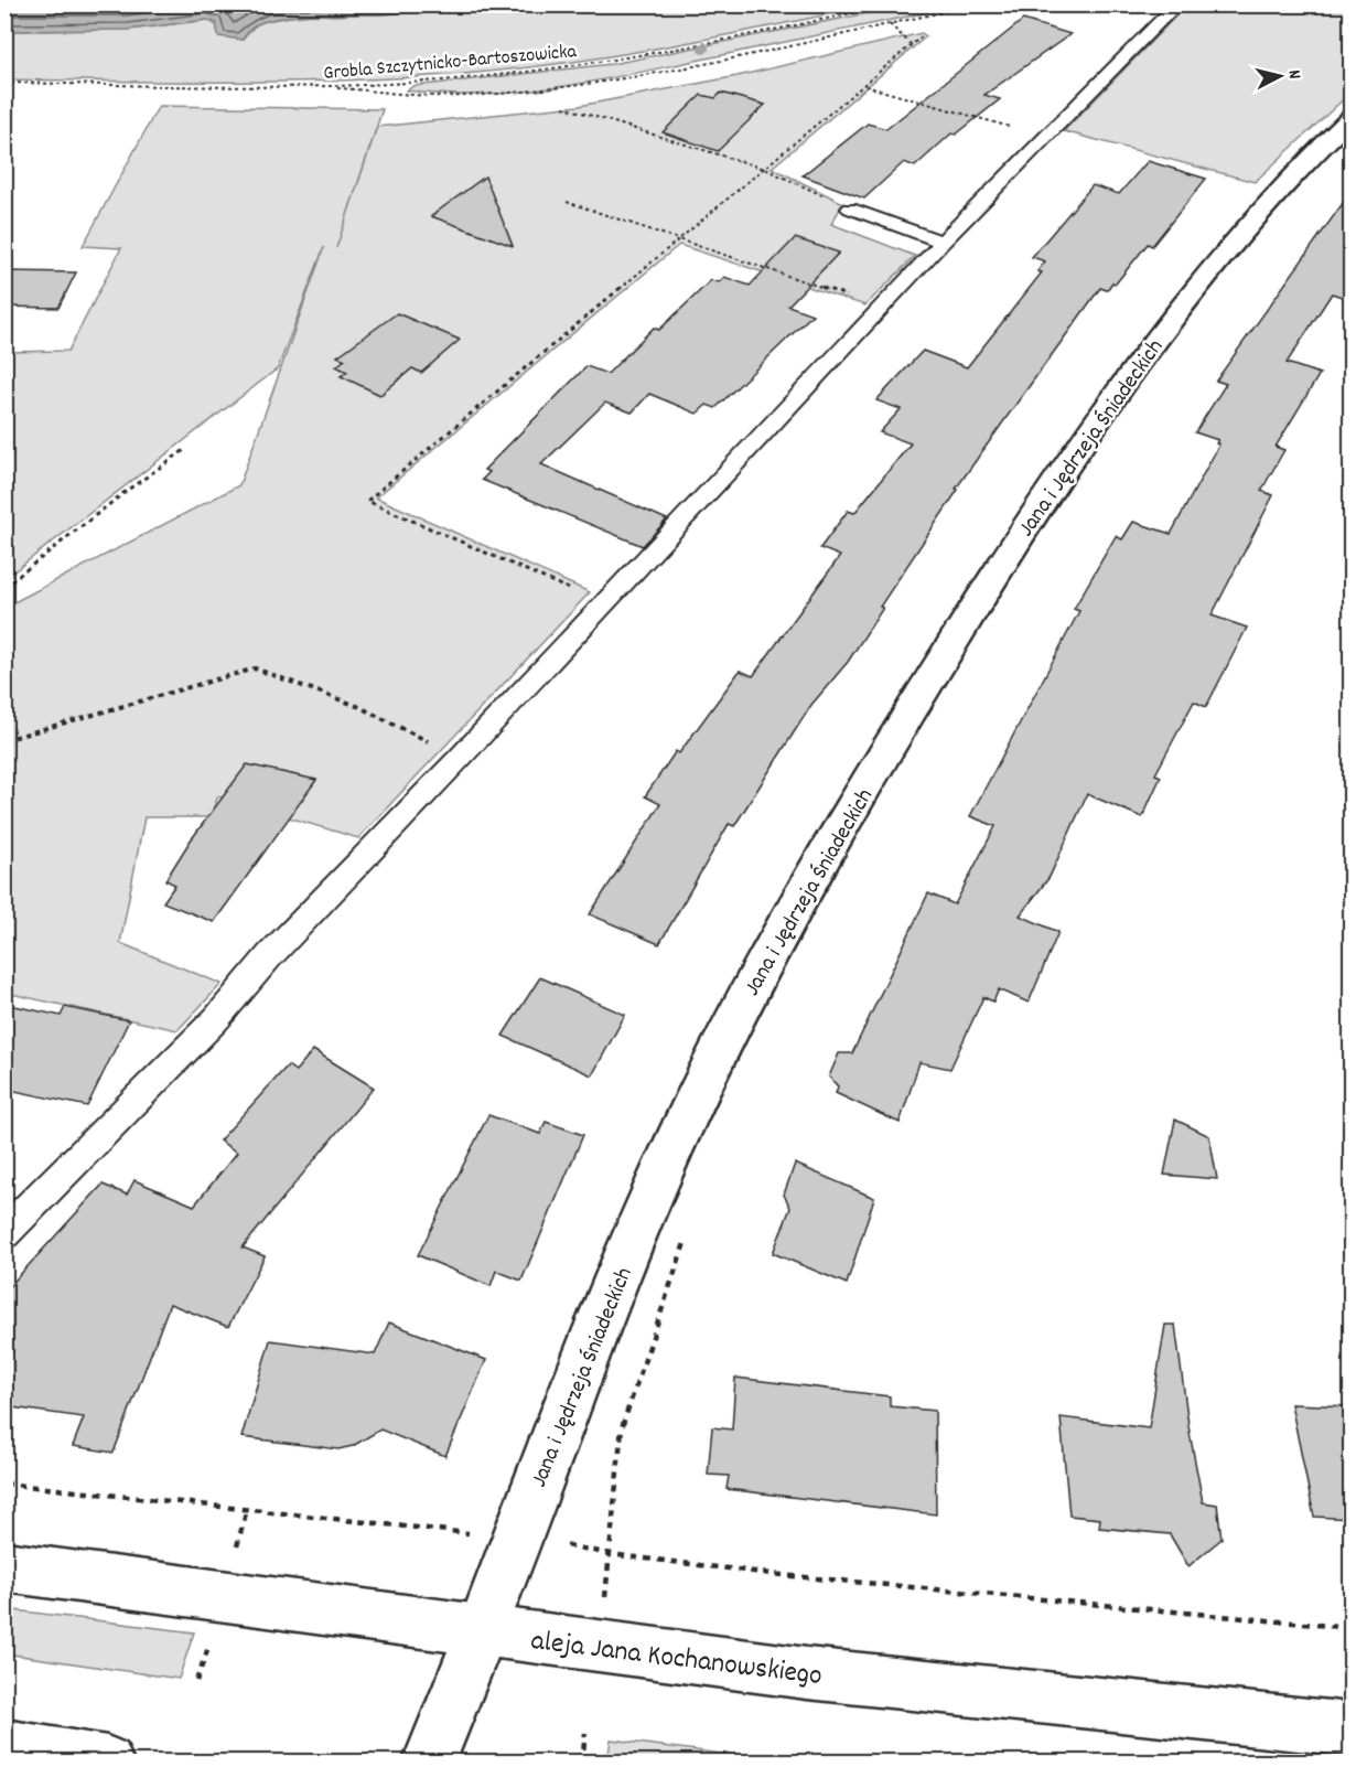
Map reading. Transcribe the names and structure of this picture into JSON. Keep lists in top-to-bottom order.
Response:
{
  "streets": {
    "street": ["Jana i Jędrzeja Śniadeckich", "aleja Jana Kochanowskiego"],
    "path": ["Grobla Szczytnicko-Bartoszowicka"]
  },
  "crossings": [
    ["Jana i Jędrzeja Śniadeckich", "aleja Jana Kochanowskiego"]
  ],
  "north": "right"
}
